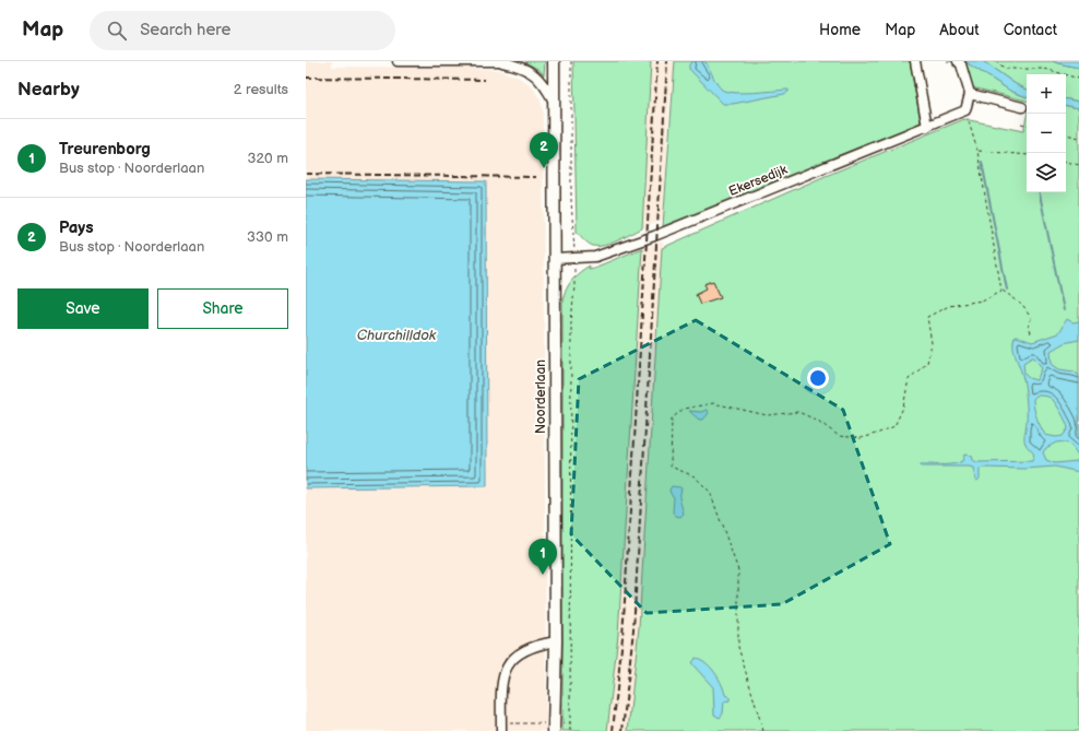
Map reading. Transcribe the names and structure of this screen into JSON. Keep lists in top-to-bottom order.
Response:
{
  "streets": {
    "main road": ["Noorderlaan"],
    "street": ["Ekersedijk"]
  },
  "crossings": [
    ["Ekersedijk", "Noorderlaan"]
  ],
  "water": ["Churchilldok"],
  "page": {
    "header": "Map",
    "search": "Search here",
    "nav": [
      "Home",
      "Map",
      "About",
      "Contact"
    ],
    "heading": ["Nearby", "2 results"],
    "map_buttons": ["+", "−"],
    "list": [
      {
        "mark": "1",
        "name": "Treurenborg",
        "note": "Bus stop · Noorderlaan",
        "value": "320 m"
      },
      {
        "mark": "2",
        "name": "Pays",
        "note": "Bus stop · Noorderlaan",
        "value": "330 m"
      }
    ],
    "pins": ["2", "1"],
    "buttons": ["Save", "Share"]
  }
}
